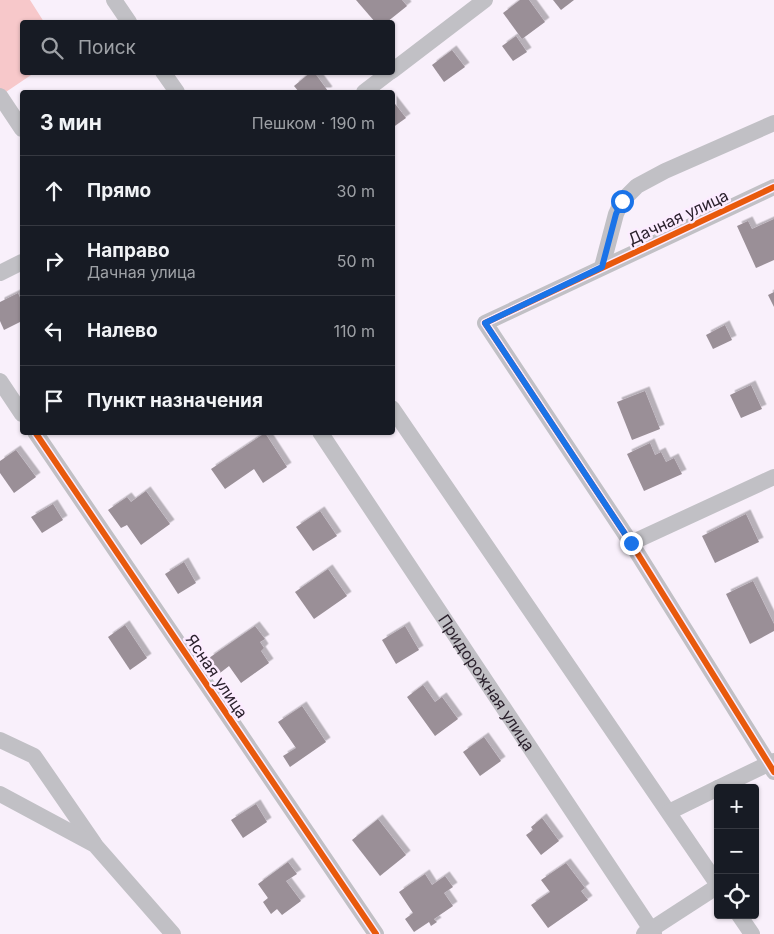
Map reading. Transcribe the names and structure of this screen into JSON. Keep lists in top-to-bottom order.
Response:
{
  "streets": {
    "street": ["Дачная улица", "Ясная улица", "Придорожная улица"]
  },
  "page": {
    "search": "Поиск",
    "heading": ["3 мин", "Пешком · 190 m"],
    "list": [
      ["Прямо", "30 m"],
      ["Направо", "Дачная улица", "50 m"],
      ["Налево", "110 m"],
      "Пункт назначения"
    ],
    "map_buttons": ["+", "−"]
  }
}
